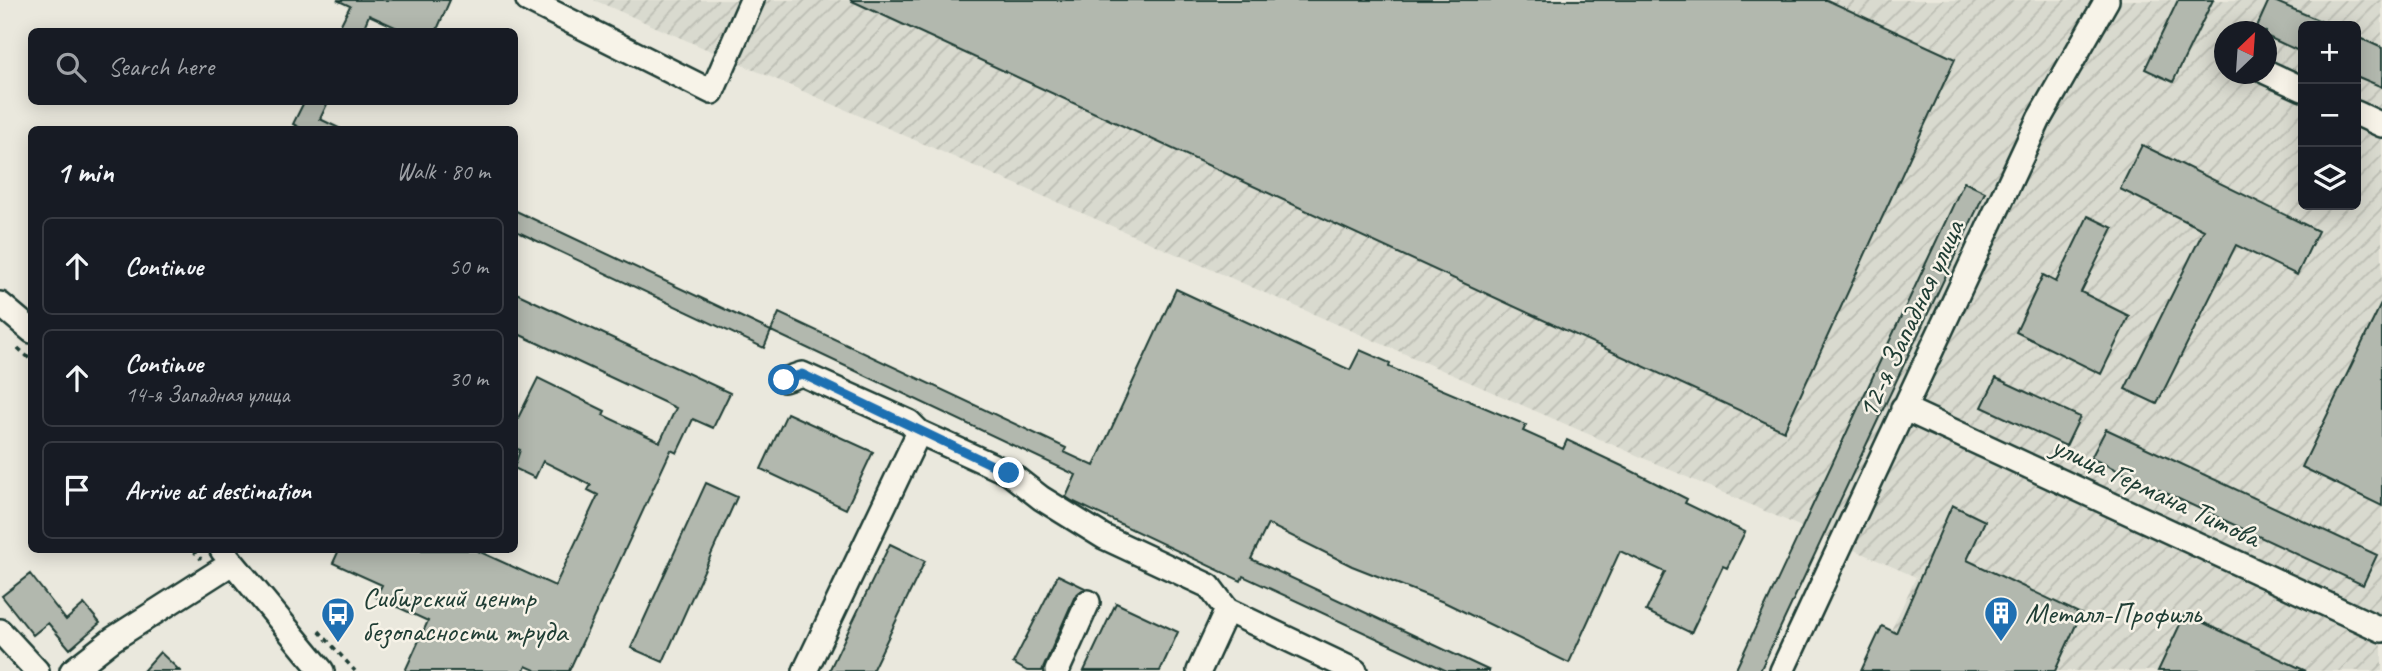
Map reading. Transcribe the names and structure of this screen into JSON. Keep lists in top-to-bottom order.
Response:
{
  "streets": {
    "street": ["12-я Западная улица", "улица Германа Титова"]
  },
  "crossings": [
    ["12-я Западная улица", "улица Германа Титова"]
  ],
  "places": {
    "building": ["Металл-Профиль"],
    "bus stop": ["Сибирский центр безопасности труда"]
  },
  "north": "top right",
  "page": {
    "map_buttons": ["+", "−"],
    "search": "Search here",
    "heading": ["1 min", "Walk · 80 m"],
    "list": [
      ["Continue", "50 m"],
      ["Continue", "14-я Западная улица", "30 m"],
      "Arrive at destination"
    ]
  }
}
